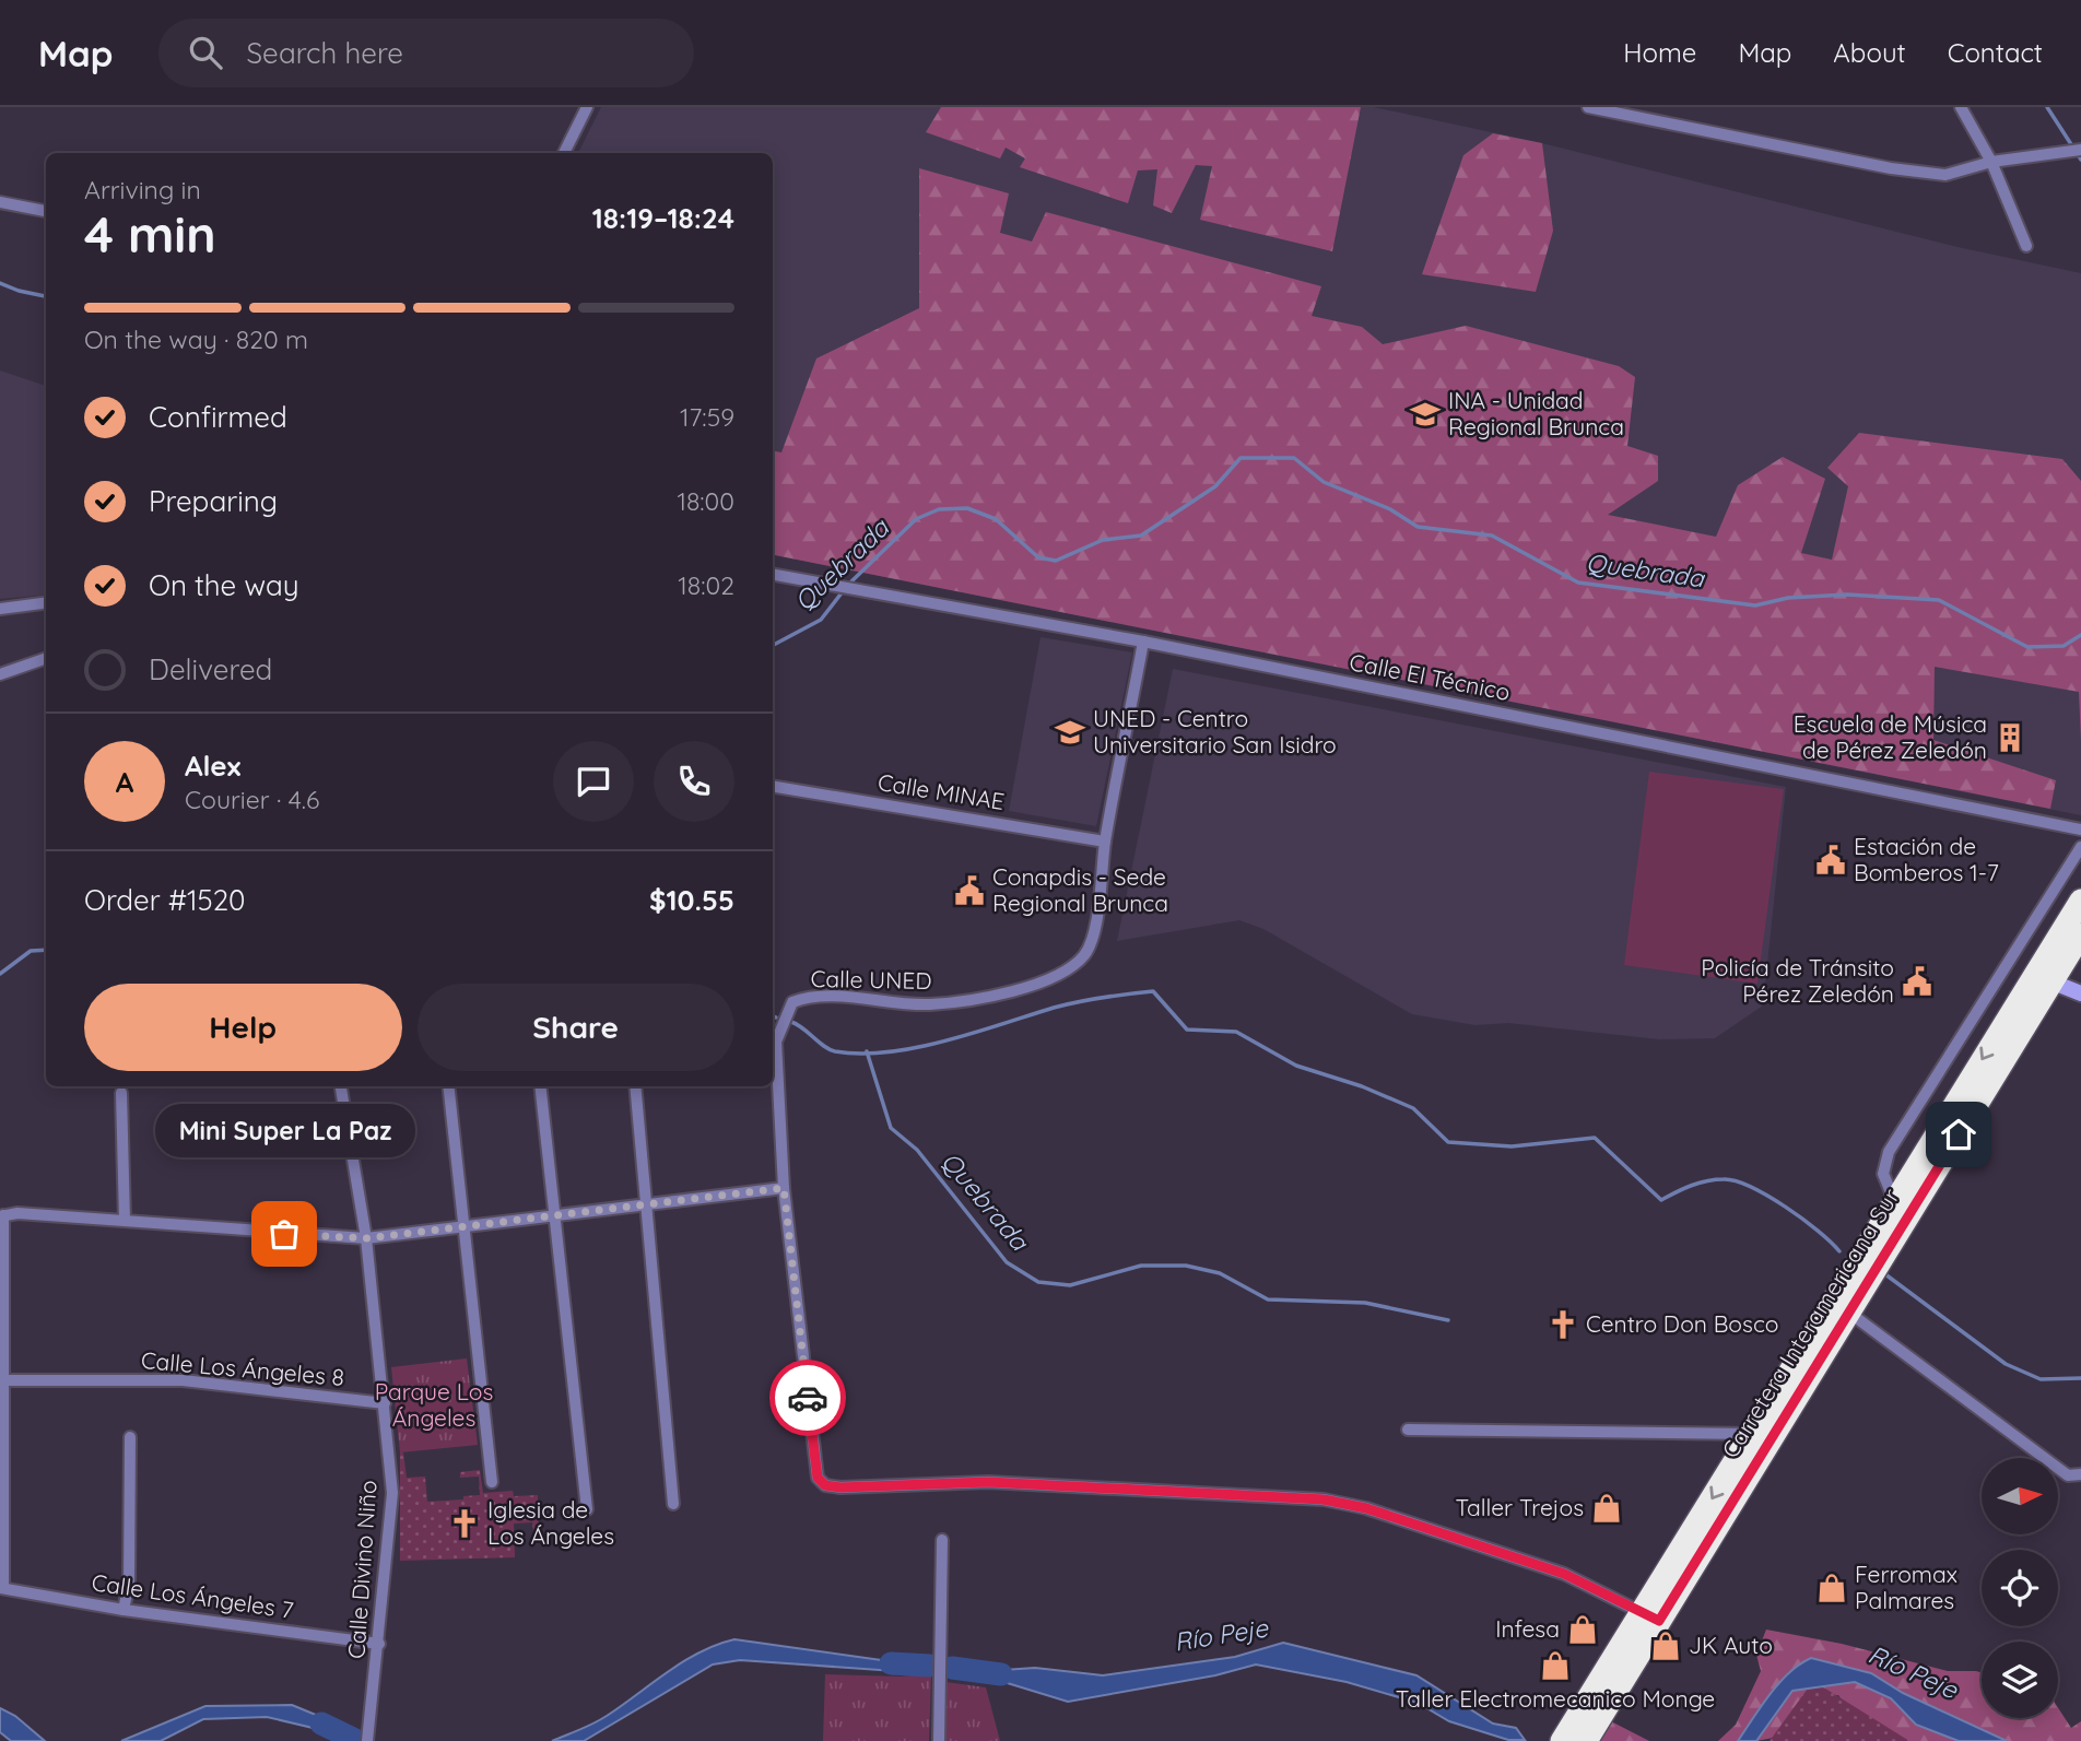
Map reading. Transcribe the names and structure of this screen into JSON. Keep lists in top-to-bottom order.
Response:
{
  "streets": {
    "highway": ["Carretera Interamericana Sur"],
    "street": [
      "Calle El Técnico",
      "Calle MINAE",
      "Calle UNED",
      "Calle Los Ángeles 8",
      "Calle Divino Niño",
      "Calle Los Ángeles 7"
    ]
  },
  "crossings": [
    ["Calle El Técnico", "Calle UNED"],
    ["Calle MINAE", "Calle UNED"],
    ["Calle UNED", "Carretera Interamericana Sur"],
    ["Calle Los Ángeles 8", "Calle Divino Niño"],
    ["Calle Divino Niño", "Calle Los Ángeles 7"]
  ],
  "water": ["Quebrada", "Río Peje"],
  "parks": ["Parque Los Ángeles"],
  "places": {
    "school or university": ["INA - Unidad Regional Brunca", "UNED - Centro Universitario San Isidro"],
    "building": ["Escuela de Música de Pérez Zeledón"],
    "public building": ["Estación de Bomberos 1-7", "Conapdis - Sede Regional Brunca", "Policía de Tránsito Pérez Zeledón"],
    "other": ["Mini Super La Paz"],
    "church": ["Centro Don Bosco", "Iglesia de Los Ángeles"],
    "shop": [
      "Taller Trejos",
      "Ferromax Palmares",
      "Infesa",
      "JK Auto",
      "Taller Electromecanico Monge"
    ]
  },
  "north": "right",
  "page": {
    "header": "Map",
    "search": "Search here",
    "nav": [
      "Home",
      "Map",
      "About",
      "Contact"
    ],
    "heading": ["4 min", "Arriving in", "18:19–18:24"],
    "panel": [
      "Alex",
      "Courier · 4.6",
      "Order #1520",
      "$10.55"
    ],
    "bar": "On the way · 820 m",
    "list": [
      ["Confirmed", "17:59"],
      ["Preparing", "18:00"],
      ["On the way", "18:02"],
      "Delivered"
    ],
    "round": "A",
    "buttons": ["Help", "Share"],
    "bubble": "Mini Super La Paz"
  }
}
